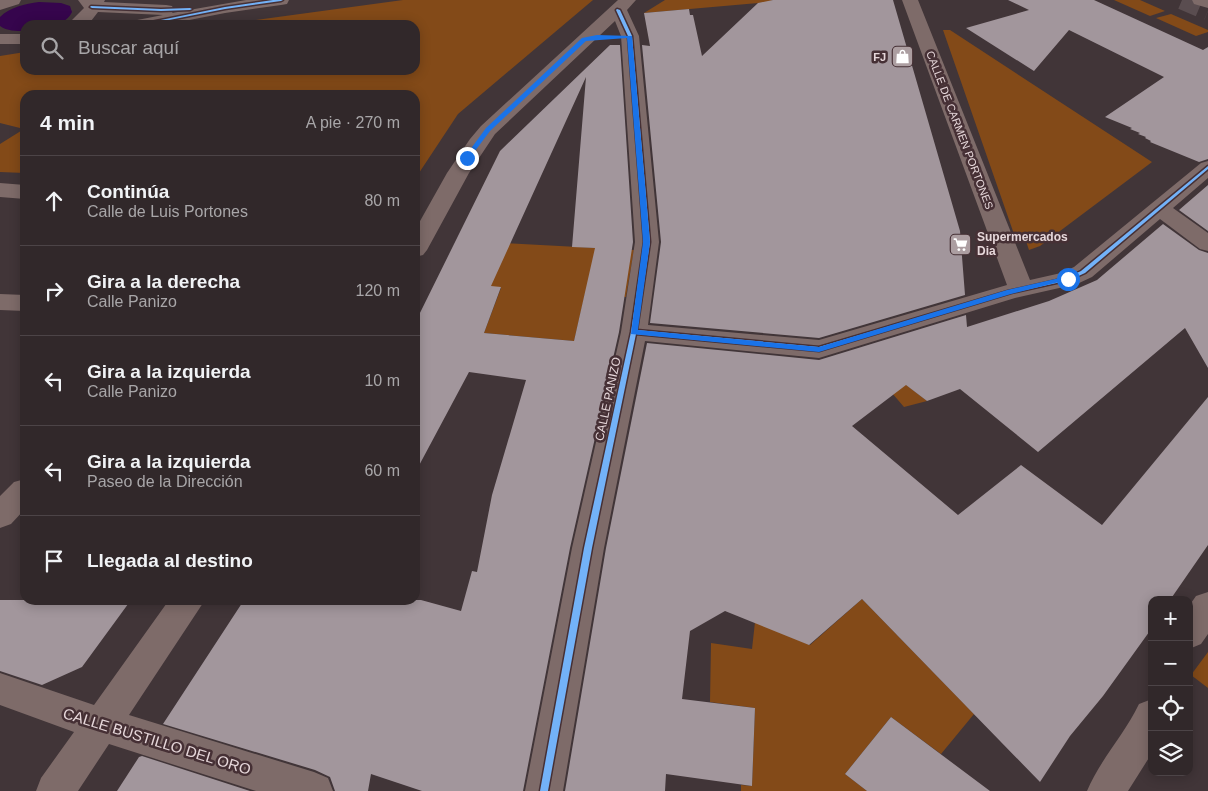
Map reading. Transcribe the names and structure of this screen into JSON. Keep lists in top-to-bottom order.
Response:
{
  "streets": {
    "street": ["CALLE DE CARMEN PORTONES", "CALLE PANIZO", "CALLE BUSTILLO DEL ORO"]
  },
  "places": {
    "shop": ["FJ"],
    "supermarket": ["Supermercados Dia"]
  },
  "page": {
    "search": "Buscar aquí",
    "heading": ["4 min", "A pie · 270 m"],
    "list": [
      ["Continúa", "Calle de Luis Portones", "80 m"],
      ["Gira a la derecha", "Calle Panizo", "120 m"],
      ["Gira a la izquierda", "Calle Panizo", "10 m"],
      ["Gira a la izquierda", "Paseo de la Dirección", "60 m"],
      "Llegada al destino"
    ],
    "map_buttons": ["+", "−"]
  }
}
